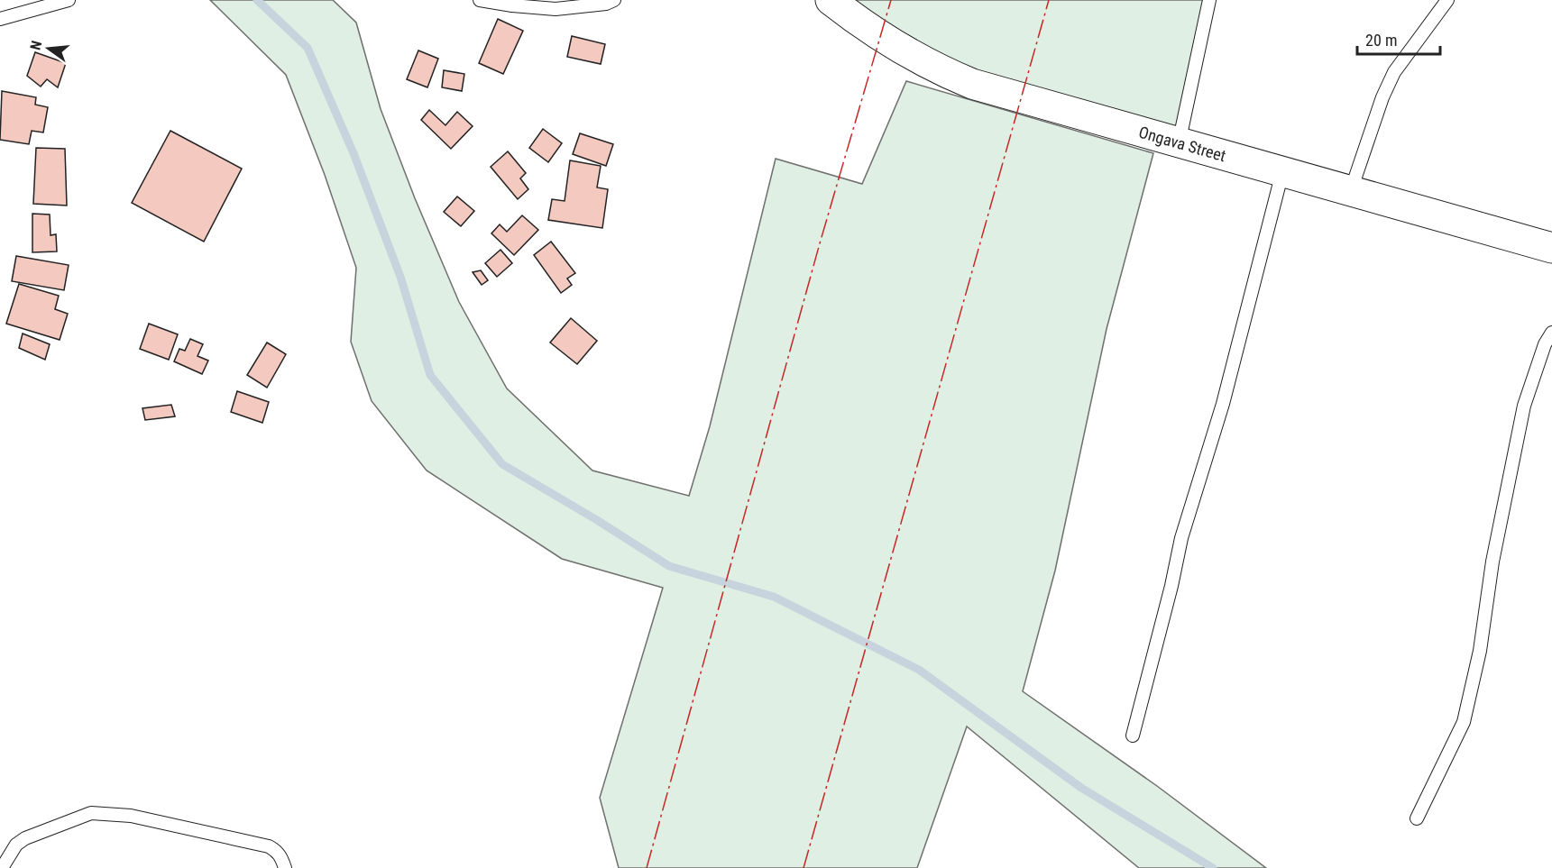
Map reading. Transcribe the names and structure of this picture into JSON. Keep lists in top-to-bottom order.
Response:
{
  "streets": {
    "street": ["Ongava Street"]
  },
  "scale_bar": "20 m",
  "north": "left"
}
